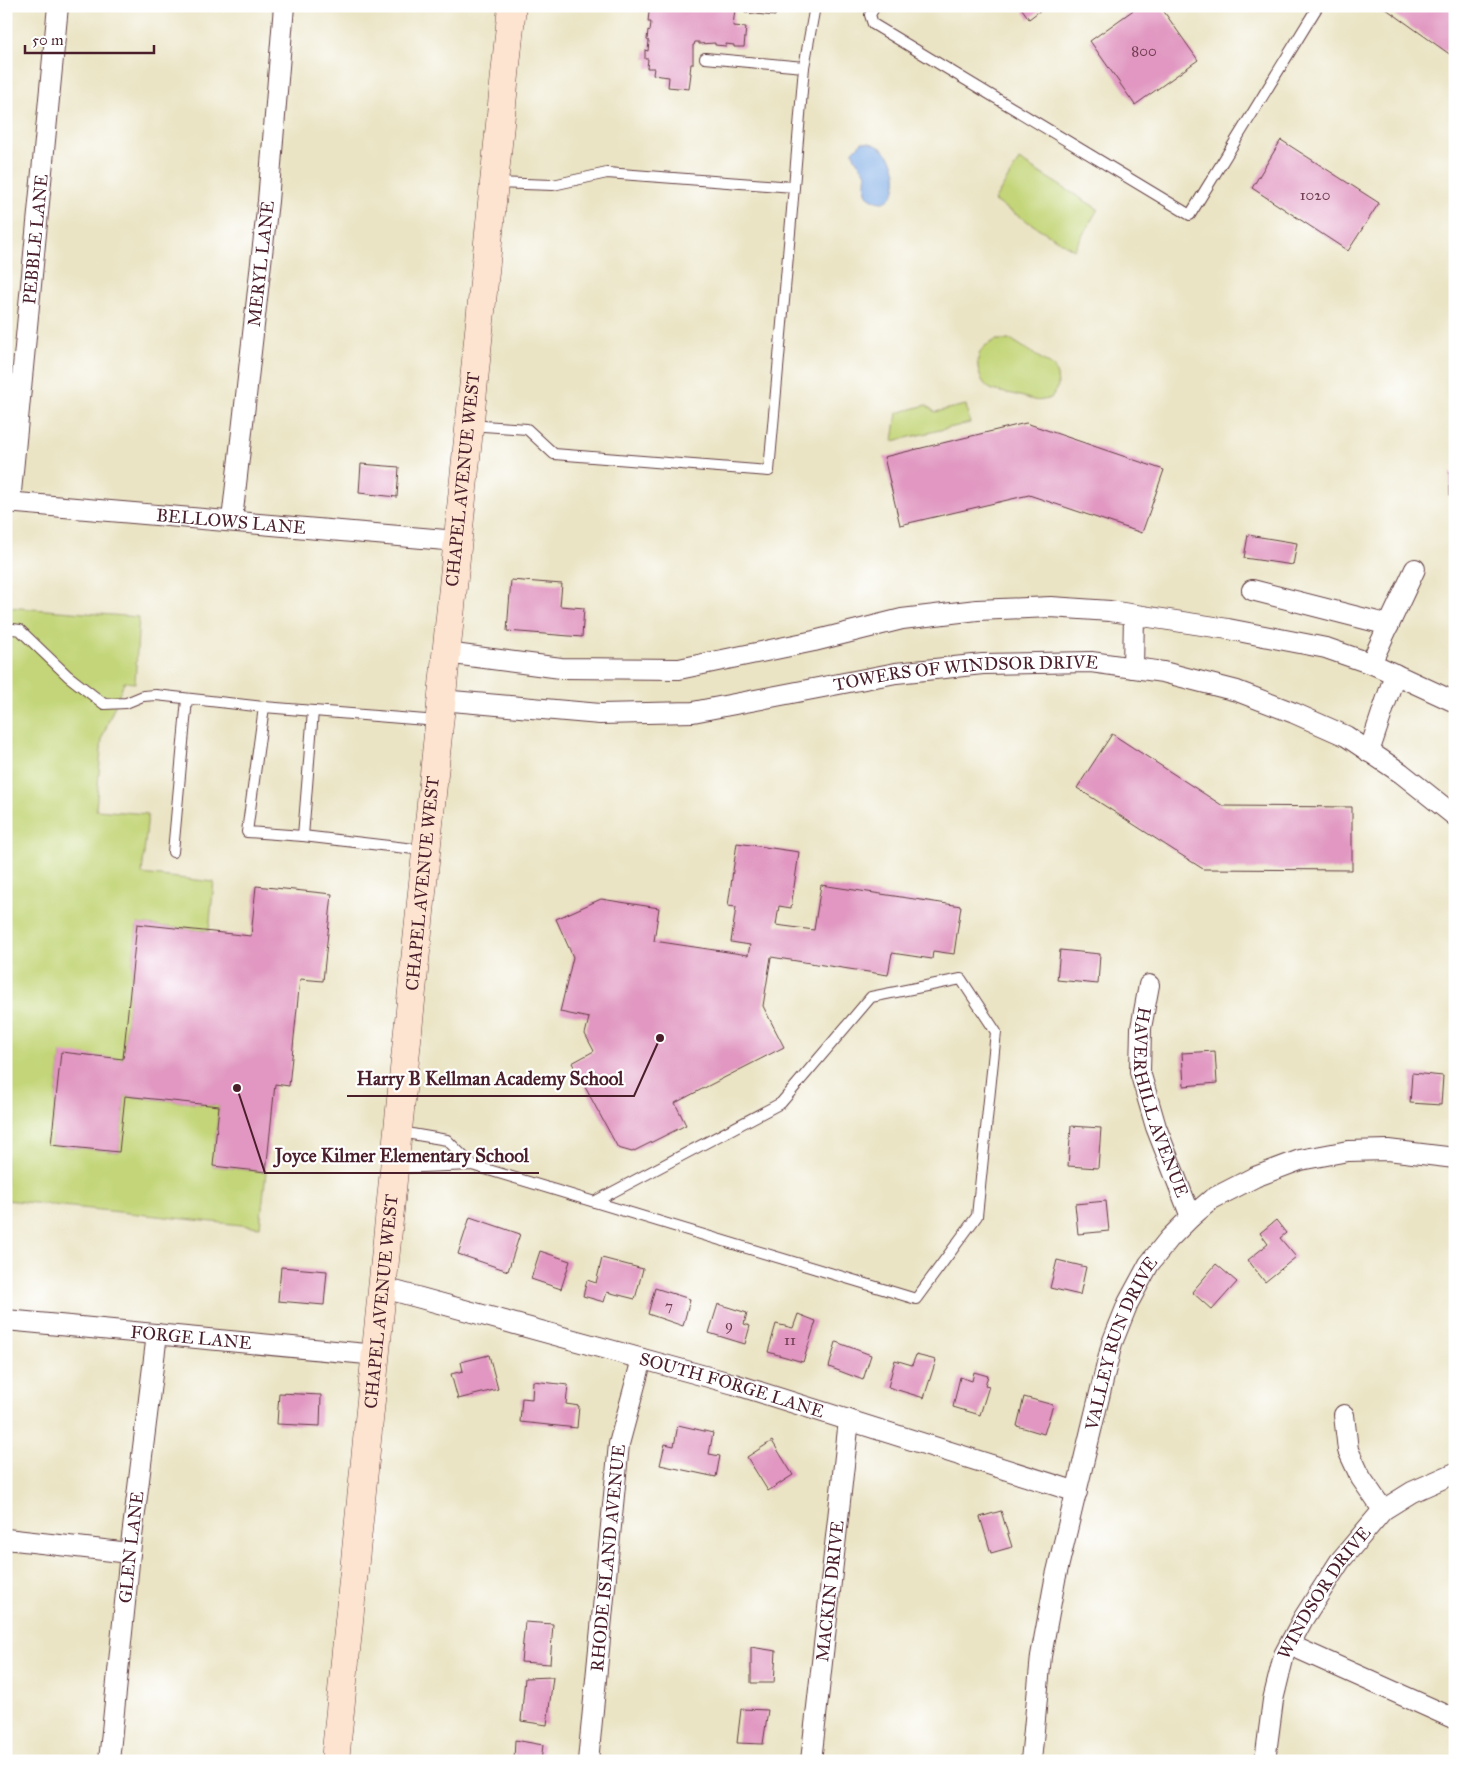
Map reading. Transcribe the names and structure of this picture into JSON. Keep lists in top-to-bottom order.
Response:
{
  "streets": {
    "main road": ["CHAPEL AVENUE WEST"],
    "street": [
      "PEBBLE LANE",
      "MERYL LANE",
      "BELLOWS LANE",
      "TOWERS OF WINDSOR DRIVE",
      "HAVERHILL AVENUE",
      "FORGE LANE",
      "VALLEY RUN DRIVE",
      "SOUTH FORGE LANE",
      "GLEN LANE",
      "RHODE ISLAND AVENUE",
      "MACKIN DRIVE",
      "WINDSOR DRIVE"
    ]
  },
  "crossings": [
    ["PEBBLE LANE", "BELLOWS LANE"],
    ["MERYL LANE", "BELLOWS LANE"],
    ["CHAPEL AVENUE WEST", "BELLOWS LANE"],
    ["CHAPEL AVENUE WEST", "TOWERS OF WINDSOR DRIVE"],
    ["CHAPEL AVENUE WEST", "FORGE LANE"],
    ["CHAPEL AVENUE WEST", "SOUTH FORGE LANE"],
    ["HAVERHILL AVENUE", "VALLEY RUN DRIVE"],
    ["FORGE LANE", "GLEN LANE"],
    ["VALLEY RUN DRIVE", "SOUTH FORGE LANE"],
    ["SOUTH FORGE LANE", "RHODE ISLAND AVENUE"],
    ["SOUTH FORGE LANE", "MACKIN DRIVE"]
  ],
  "places": ["Harry B Kellman Academy School", "Joyce Kilmer Elementary School"],
  "house_numbers": [
    "800",
    "1020",
    "7",
    "9",
    "11"
  ],
  "scale_bar": "50 m"
}
